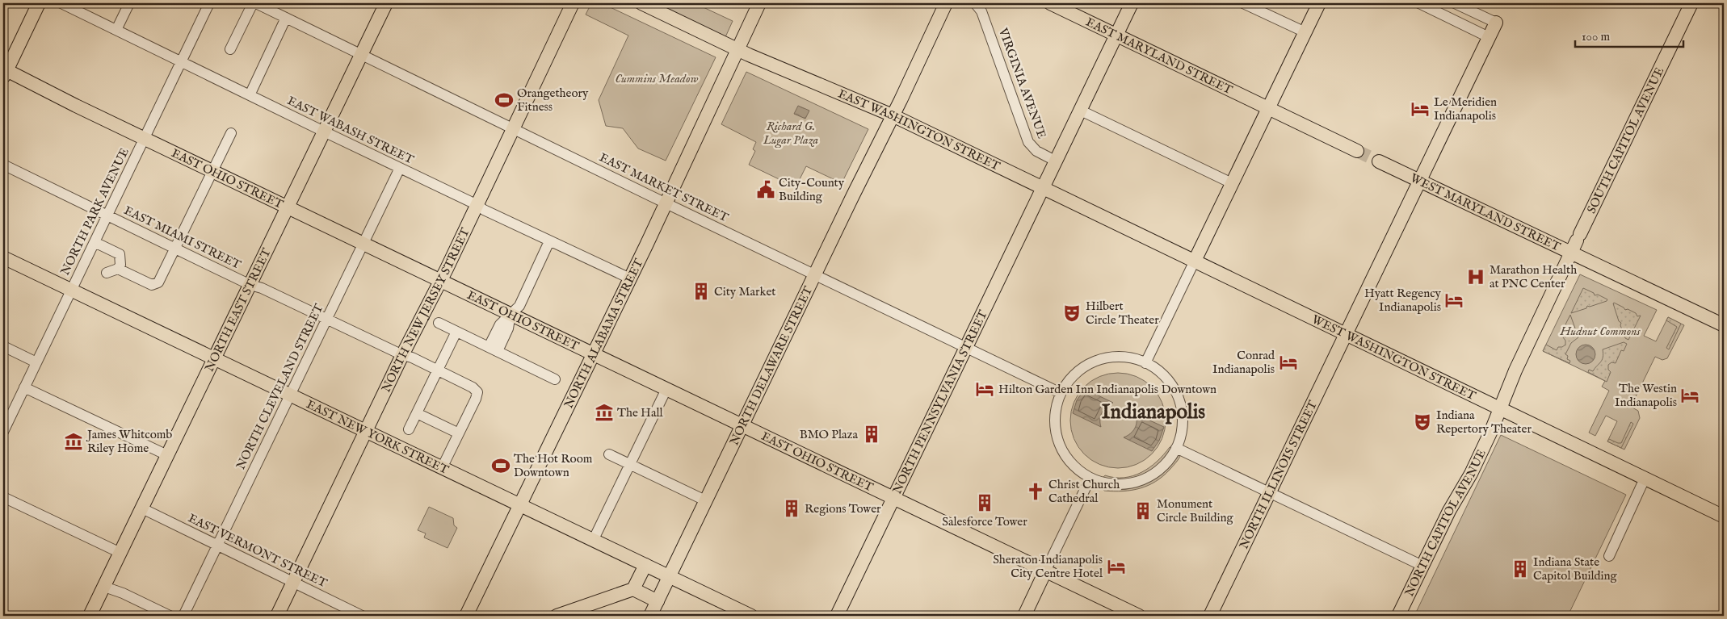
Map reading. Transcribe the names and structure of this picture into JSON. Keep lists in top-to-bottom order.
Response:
{
  "streets": {
    "main road": [
      "EAST MARYLAND STREET",
      "EAST WASHINGTON STREET",
      "SOUTH CAPITOL AVENUE",
      "EAST OHIO STREET",
      "WEST MARYLAND STREET",
      "NORTH EAST STREET",
      "NORTH NEW JERSEY STREET",
      "NORTH ALABAMA STREET",
      "WEST WASHINGTON STREET",
      "NORTH DELAWARE STREET",
      "NORTH PENNSYLVANIA STREET",
      "EAST NEW YORK STREET",
      "NORTH ILLINOIS STREET",
      "NORTH CAPITOL AVENUE"
    ],
    "street": [
      "VIRGINIA AVENUE",
      "EAST WABASH STREET",
      "EAST MARKET STREET",
      "NORTH PARK AVENUE",
      "EAST MIAMI STREET",
      "NORTH CLEVELAND STREET",
      "EAST VERMONT STREET"
    ]
  },
  "crossings": [
    ["EAST MARYLAND STREET", "NORTH PENNSYLVANIA STREET"],
    ["VIRGINIA AVENUE", "NORTH PENNSYLVANIA STREET"],
    ["EAST WABASH STREET", "NORTH PARK AVENUE"],
    ["EAST WABASH STREET", "NORTH EAST STREET"],
    ["EAST WABASH STREET", "NORTH NEW JERSEY STREET"],
    ["EAST WABASH STREET", "NORTH ALABAMA STREET"],
    ["EAST WABASH STREET", "NORTH CLEVELAND STREET"],
    ["EAST WASHINGTON STREET", "NORTH ALABAMA STREET"],
    ["EAST WASHINGTON STREET", "WEST WASHINGTON STREET"],
    ["EAST WASHINGTON STREET", "NORTH DELAWARE STREET"],
    ["EAST WASHINGTON STREET", "NORTH PENNSYLVANIA STREET"],
    ["SOUTH CAPITOL AVENUE", "WEST MARYLAND STREET"],
    ["SOUTH CAPITOL AVENUE", "WEST WASHINGTON STREET"],
    ["SOUTH CAPITOL AVENUE", "NORTH CAPITOL AVENUE"],
    ["EAST OHIO STREET", "NORTH PARK AVENUE"],
    ["EAST OHIO STREET", "NORTH EAST STREET"],
    ["EAST OHIO STREET", "NORTH NEW JERSEY STREET"],
    ["EAST OHIO STREET", "NORTH ALABAMA STREET"],
    ["EAST OHIO STREET", "NORTH DELAWARE STREET"],
    ["EAST OHIO STREET", "NORTH CLEVELAND STREET"],
    ["EAST OHIO STREET", "NORTH PENNSYLVANIA STREET"],
    ["EAST MARKET STREET", "NORTH EAST STREET"],
    ["EAST MARKET STREET", "NORTH NEW JERSEY STREET"],
    ["EAST MARKET STREET", "NORTH ALABAMA STREET"],
    ["EAST MARKET STREET", "NORTH DELAWARE STREET"],
    ["EAST MARKET STREET", "NORTH PENNSYLVANIA STREET"],
    ["NORTH PARK AVENUE", "EAST MIAMI STREET"],
    ["NORTH PARK AVENUE", "EAST NEW YORK STREET"],
    ["WEST MARYLAND STREET", "NORTH ILLINOIS STREET"],
    ["EAST MIAMI STREET", "NORTH EAST STREET"],
    ["EAST MIAMI STREET", "NORTH NEW JERSEY STREET"],
    ["EAST MIAMI STREET", "NORTH CLEVELAND STREET"],
    ["NORTH EAST STREET", "EAST NEW YORK STREET"],
    ["NORTH EAST STREET", "EAST VERMONT STREET"],
    ["NORTH NEW JERSEY STREET", "EAST NEW YORK STREET"],
    ["NORTH NEW JERSEY STREET", "EAST VERMONT STREET"],
    ["NORTH ALABAMA STREET", "EAST NEW YORK STREET"],
    ["WEST WASHINGTON STREET", "NORTH ILLINOIS STREET"],
    ["WEST WASHINGTON STREET", "NORTH CAPITOL AVENUE"],
    ["NORTH DELAWARE STREET", "EAST NEW YORK STREET"],
    ["NORTH CLEVELAND STREET", "EAST NEW YORK STREET"],
    ["NORTH CLEVELAND STREET", "EAST VERMONT STREET"]
  ],
  "districts": ["Indianapolis"],
  "parks": ["Cummins Meadow", "Richard G. Lugar Plaza", "Hudnut Commons"],
  "places": {
    "sports": ["Orangetheory Fitness", "The Hot Room Downtown"],
    "hotel": [
      "Le Meridien Indianapolis",
      "Hyatt Regency Indianapolis",
      "Conrad Indianapolis",
      "Hilton Garden Inn Indianapolis Downtown",
      "The Westin Indianapolis",
      "Sheraton Indianapolis City Centre Hotel"
    ],
    "public building": ["City-County Building"],
    "hospital": ["Marathon Health at PNC Center"],
    "building": [
      "City Market",
      "BMO Plaza",
      "Salesforce Tower",
      "Regions Tower",
      "Monument Circle Building",
      "Indiana State Capitol Building"
    ],
    "theatre": ["Hilbert Circle Theater", "Indiana Repertory Theater"],
    "museum": ["The Hall", "James Whitcomb Riley Home"],
    "church": ["Christ Church Cathedral"]
  },
  "scale_bar": "100 m"
}
